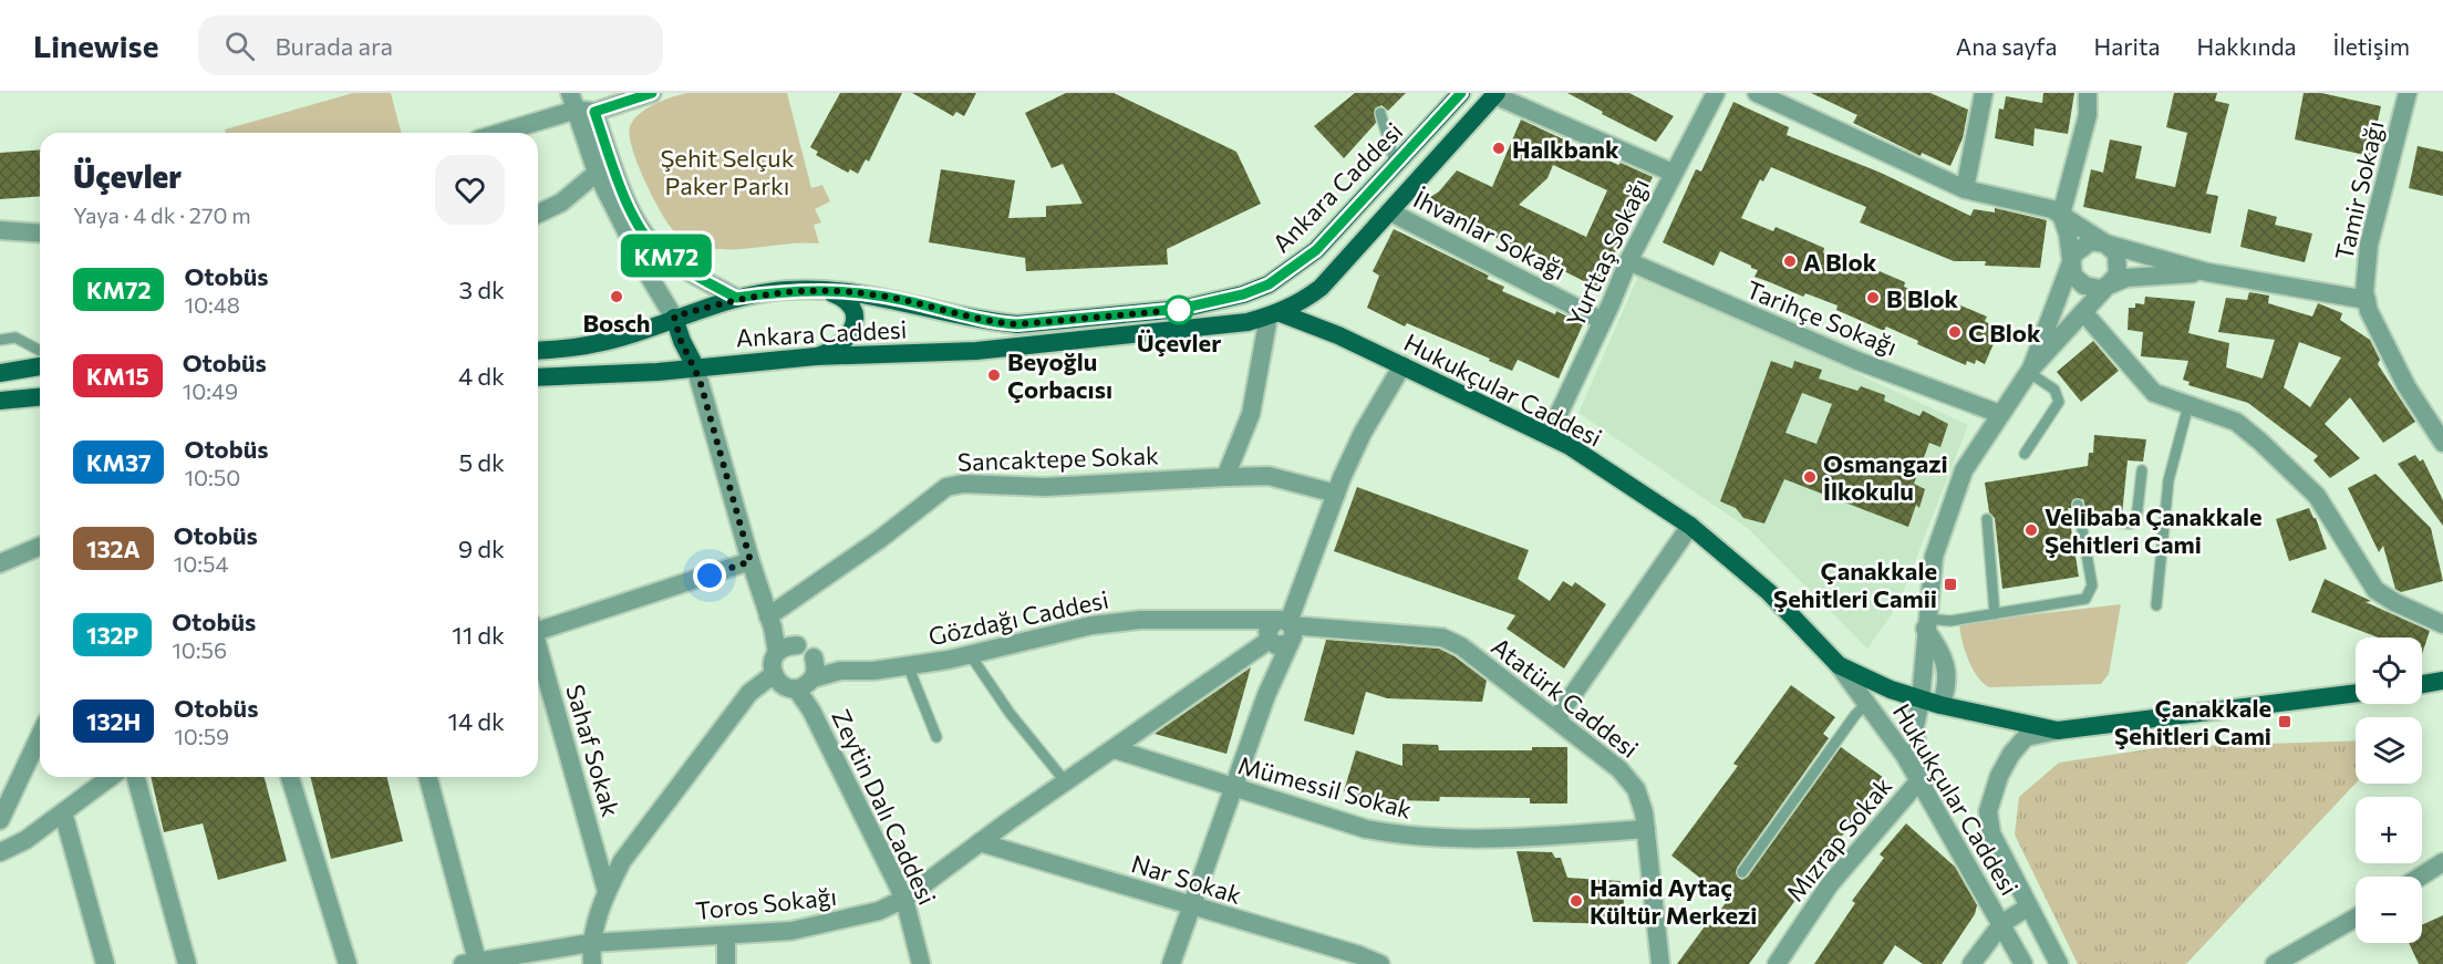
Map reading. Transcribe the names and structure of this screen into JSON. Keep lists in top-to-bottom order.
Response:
{
  "streets": {
    "main road": ["Ankara Caddesi", "Hukukçular Caddesi"],
    "street": [
      "Tamir Sokağı",
      "İhvanlar Sokağı",
      "Yurttaş Sokağı",
      "Tarihçe Sokağı",
      "Sancaktepe Sokak",
      "Gözdağı Caddesi",
      "Atatürk Caddesi",
      "Sahaf Sokak",
      "Mümessil Sokak",
      "Zeytin Dalı Caddesi",
      "Mızrap Sokak",
      "Nar Sokak",
      "Toros Sokağı"
    ]
  },
  "crossings": [
    ["Ankara Caddesi", "İhvanlar Sokağı"],
    ["Ankara Caddesi", "Hukukçular Caddesi"],
    ["İhvanlar Sokağı", "Yurttaş Sokağı"],
    ["Yurttaş Sokağı", "Tarihçe Sokağı"],
    ["Yurttaş Sokağı", "Hukukçular Caddesi"],
    ["Hukukçular Caddesi", "Mızrap Sokak"],
    ["Sancaktepe Sokak", "Gözdağı Caddesi"],
    ["Gözdağı Caddesi", "Atatürk Caddesi"],
    ["Gözdağı Caddesi", "Zeytin Dalı Caddesi"],
    ["Gözdağı Caddesi", "Toros Sokağı"],
    ["Atatürk Caddesi", "Mümessil Sokak"],
    ["Atatürk Caddesi", "Toros Sokağı"],
    ["Mümessil Sokak", "Toros Sokağı"],
    ["Zeytin Dalı Caddesi", "Toros Sokağı"],
    ["Nar Sokak", "Toros Sokağı"]
  ],
  "parks": ["Şehit Selçuk Paker Parkı"],
  "places": {
    "other": [
      "Halkbank",
      "A Blok",
      "Bosch",
      "B Blok",
      "Üçevler",
      "C Blok",
      "Beyoğlu Çorbacısı",
      "Osmangazi İlkokulu",
      "Velibaba Çanakkale Şehitleri Cami",
      "Hamid Aytaç Kültür Merkezi"
    ],
    "transit": ["Çanakkale Şehi̇tleri̇ Cami̇i̇", "Çanakkale Şehitleri Cami"]
  },
  "lines": ["bus line KM72"],
  "page": {
    "header": "Linewise",
    "search": "Burada ara",
    "nav": [
      "Ana sayfa",
      "Harita",
      "Hakkında",
      "İletişim"
    ],
    "on_map": "KM72",
    "heading": ["Üçevler", "Yaya · 4 dk · 270 m"],
    "list": [
      {
        "mark": "KM72",
        "name": "Otobüs",
        "note": "10:48",
        "value": "3 dk"
      },
      {
        "mark": "KM15",
        "name": "Otobüs",
        "note": "10:49",
        "value": "4 dk"
      },
      {
        "mark": "KM37",
        "name": "Otobüs",
        "note": "10:50",
        "value": "5 dk"
      },
      {
        "mark": "132A",
        "name": "Otobüs",
        "note": "10:54",
        "value": "9 dk"
      },
      {
        "mark": "132P",
        "name": "Otobüs",
        "note": "10:56",
        "value": "11 dk"
      },
      {
        "mark": "132H",
        "name": "Otobüs",
        "note": "10:59",
        "value": "14 dk"
      }
    ],
    "map_buttons": ["+", "−"]
  }
}
